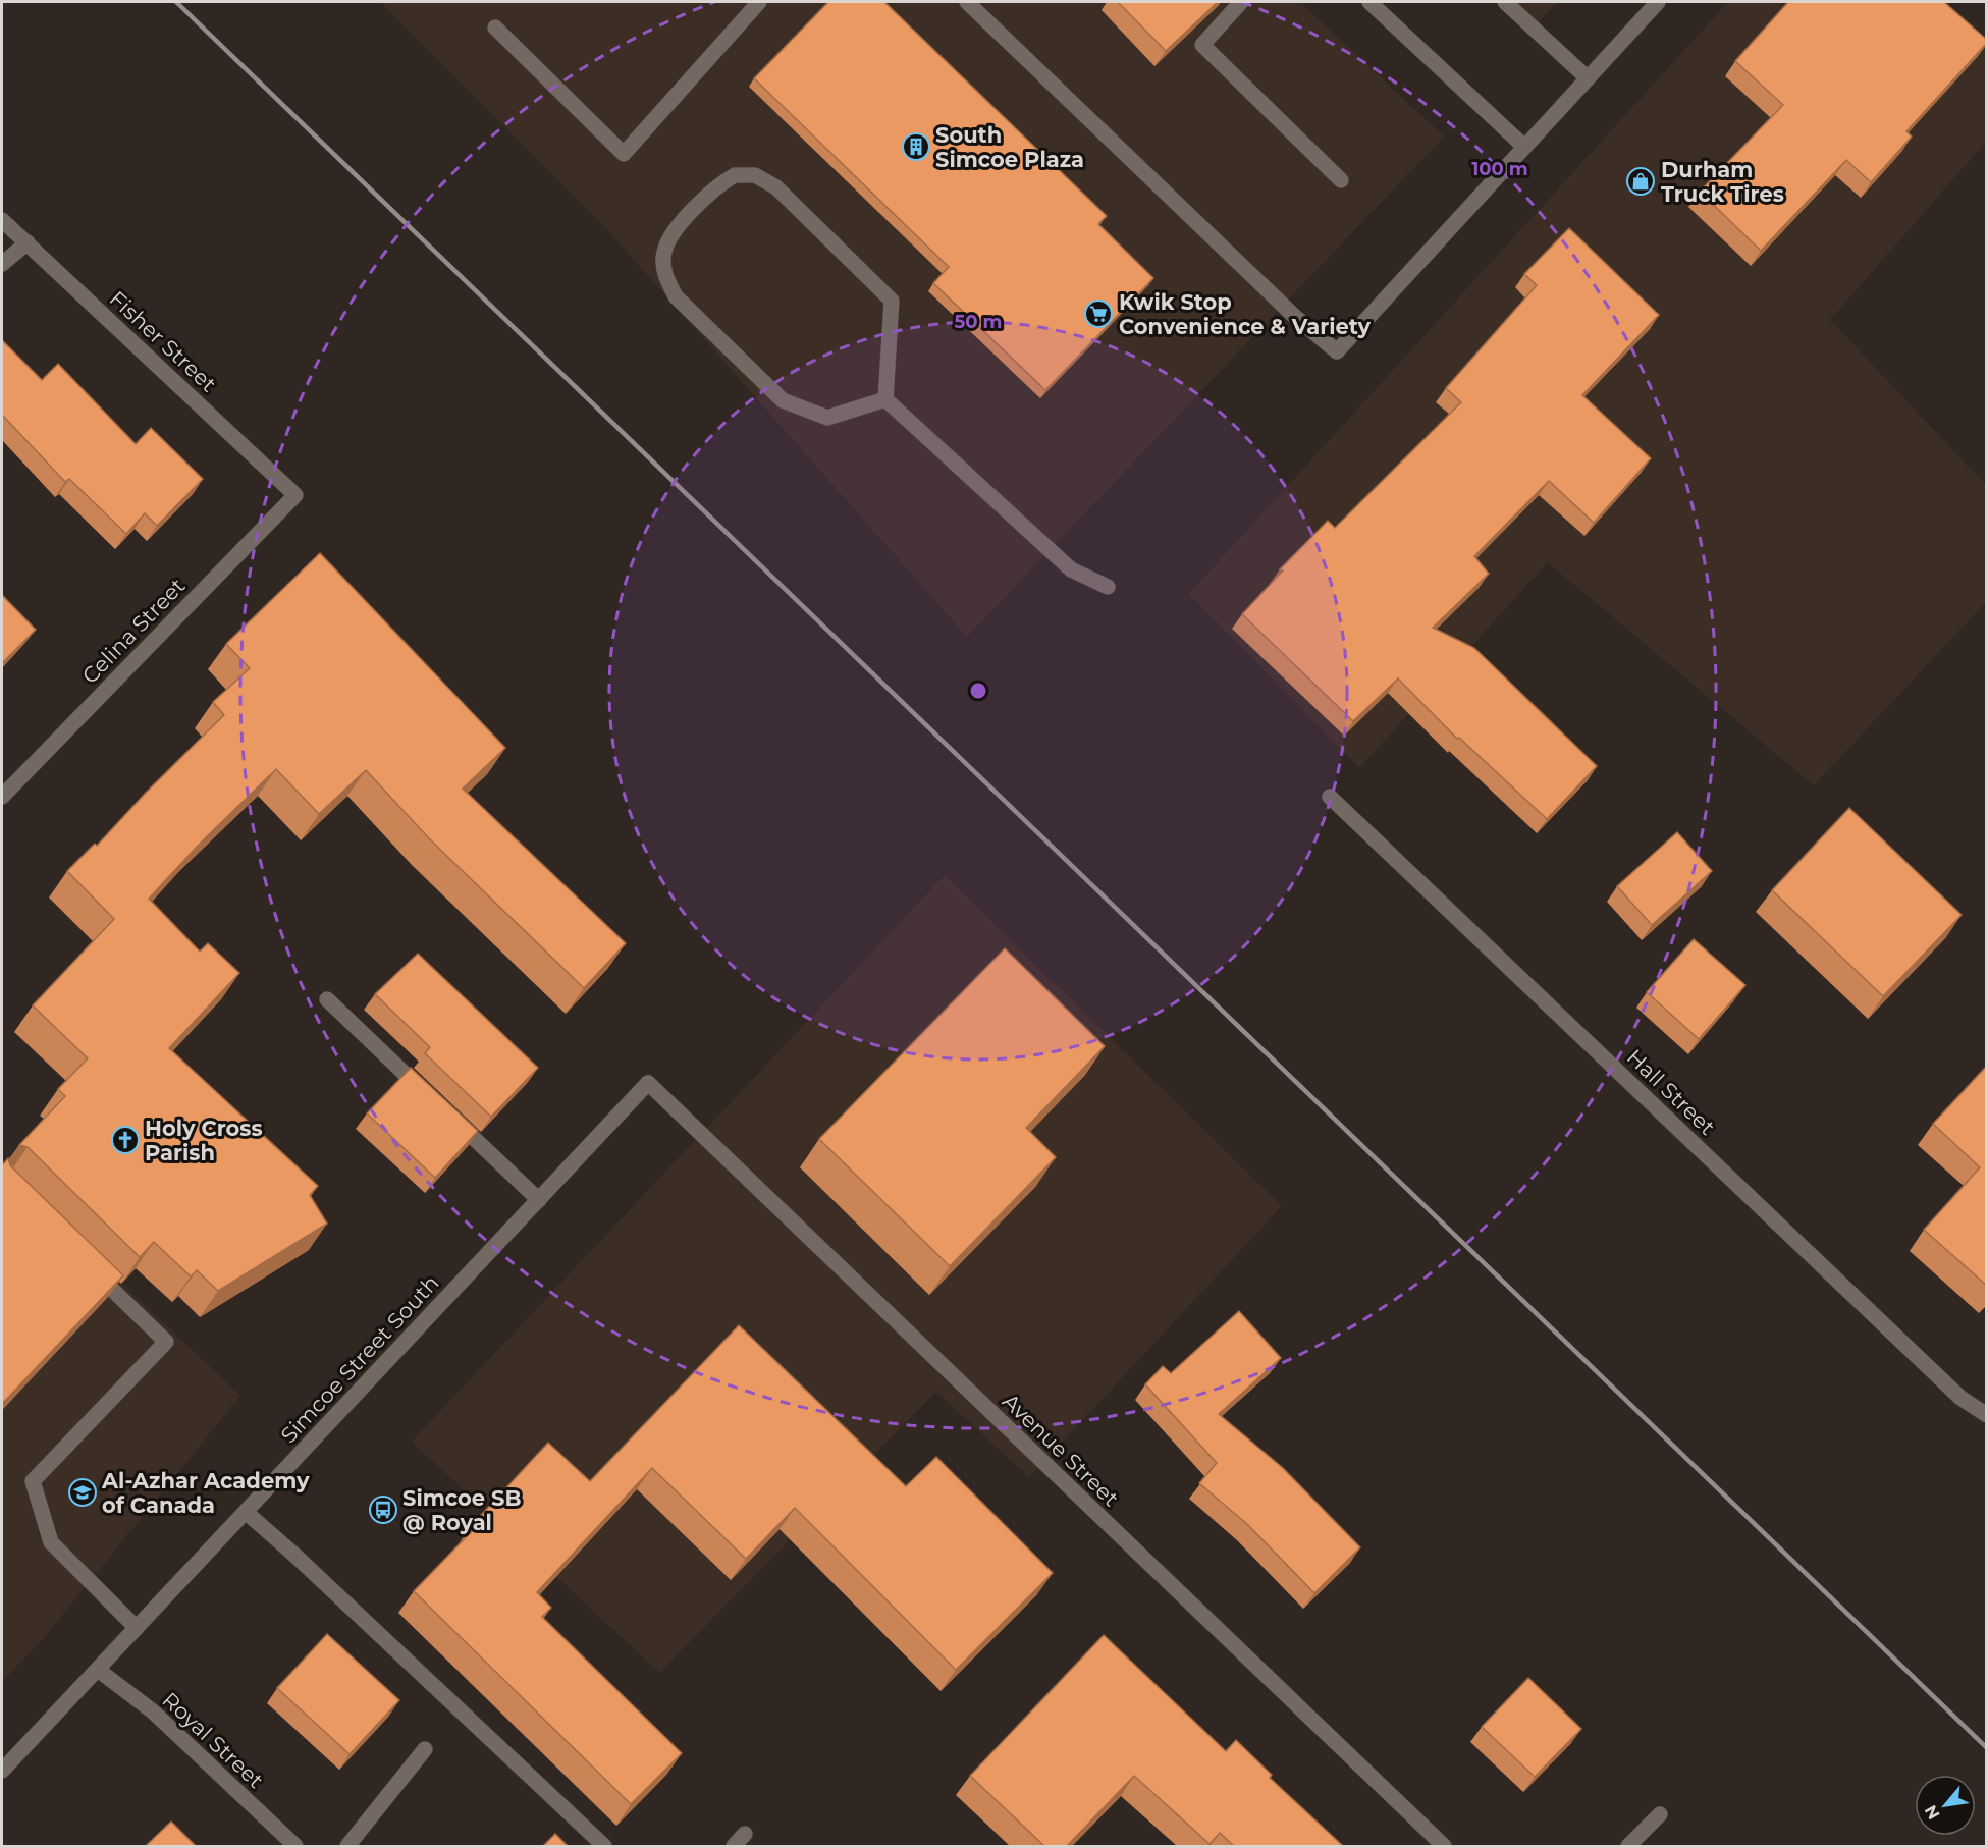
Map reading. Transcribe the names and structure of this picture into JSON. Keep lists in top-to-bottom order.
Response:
{
  "streets": {
    "street": [
      "Fisher Street",
      "Celina Street",
      "Hall Street",
      "Simcoe Street South",
      "Avenue Street",
      "Royal Street"
    ]
  },
  "crossings": [
    ["Fisher Street", "Celina Street"],
    ["Simcoe Street South", "Avenue Street"],
    ["Simcoe Street South", "Royal Street"]
  ],
  "places": {
    "building": ["South Simcoe Plaza"],
    "shop": ["Durham Truck Tires"],
    "supermarket": ["Kwik Stop Convenience & Variety"],
    "church": ["Holy Cross Parish"],
    "school or university": ["Al-Azhar Academy of Canada"],
    "bus stop": ["Simcoe SB @ Royal"]
  },
  "north": "bottom left",
  "rings": ["100 m", "50 m"]
}
